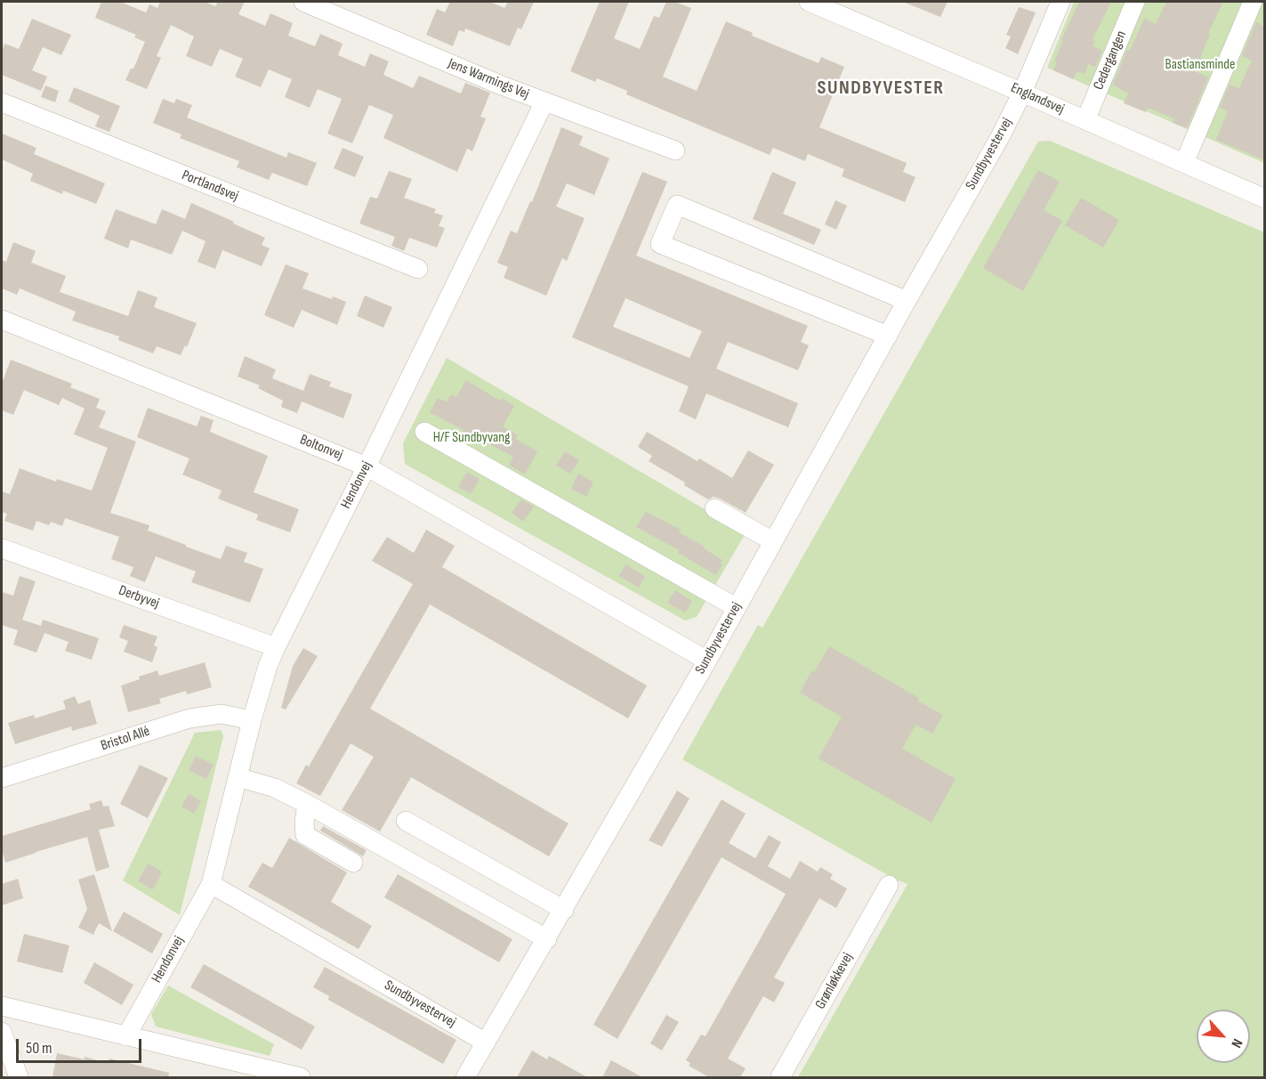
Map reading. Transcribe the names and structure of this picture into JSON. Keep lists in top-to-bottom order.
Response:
{
  "streets": {
    "street": [
      "Cedergangen",
      "Jens Warmings Vej",
      "Englandsvej",
      "Sundbyvestervej",
      "Portlandsvej",
      "Boltonvej",
      "Hendonvej",
      "Derbyvej",
      "Bristol Allé",
      "Grønløkkevej"
    ]
  },
  "crossings": [
    ["Cedergangen", "Englandsvej"],
    ["Jens Warmings Vej", "Hendonvej"],
    ["Englandsvej", "Sundbyvestervej"],
    ["Sundbyvestervej", "Boltonvej"],
    ["Sundbyvestervej", "Hendonvej"],
    ["Boltonvej", "Hendonvej"],
    ["Hendonvej", "Derbyvej"],
    ["Hendonvej", "Bristol Allé"]
  ],
  "districts": ["SUNDBYVESTER"],
  "parks": ["Bastiansminde", "H/F Sundbyvang"],
  "scale_bar": "50 m",
  "north": "bottom right"
}
